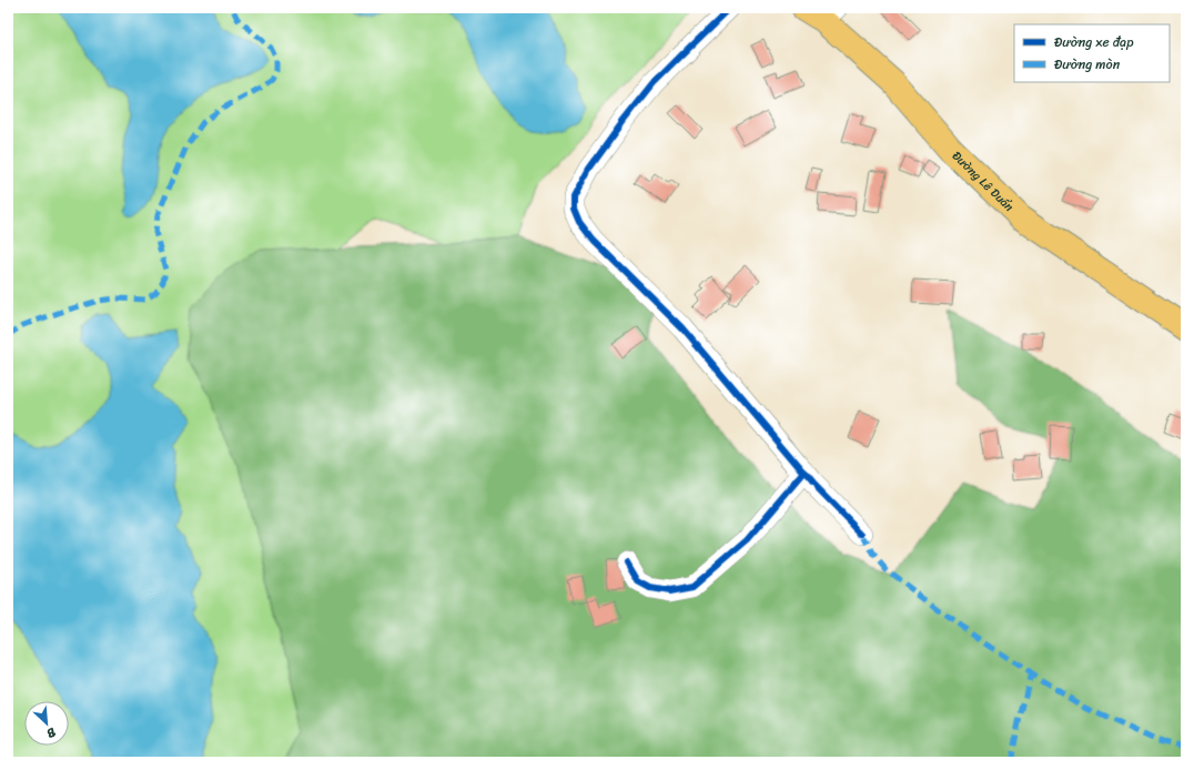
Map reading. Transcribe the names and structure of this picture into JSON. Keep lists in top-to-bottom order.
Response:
{
  "streets": {
    "main road": ["Đường Lê Duẩn"]
  },
  "legend": ["Đường xe đạp", "Đường mòn"],
  "north": "bottom right"
}
